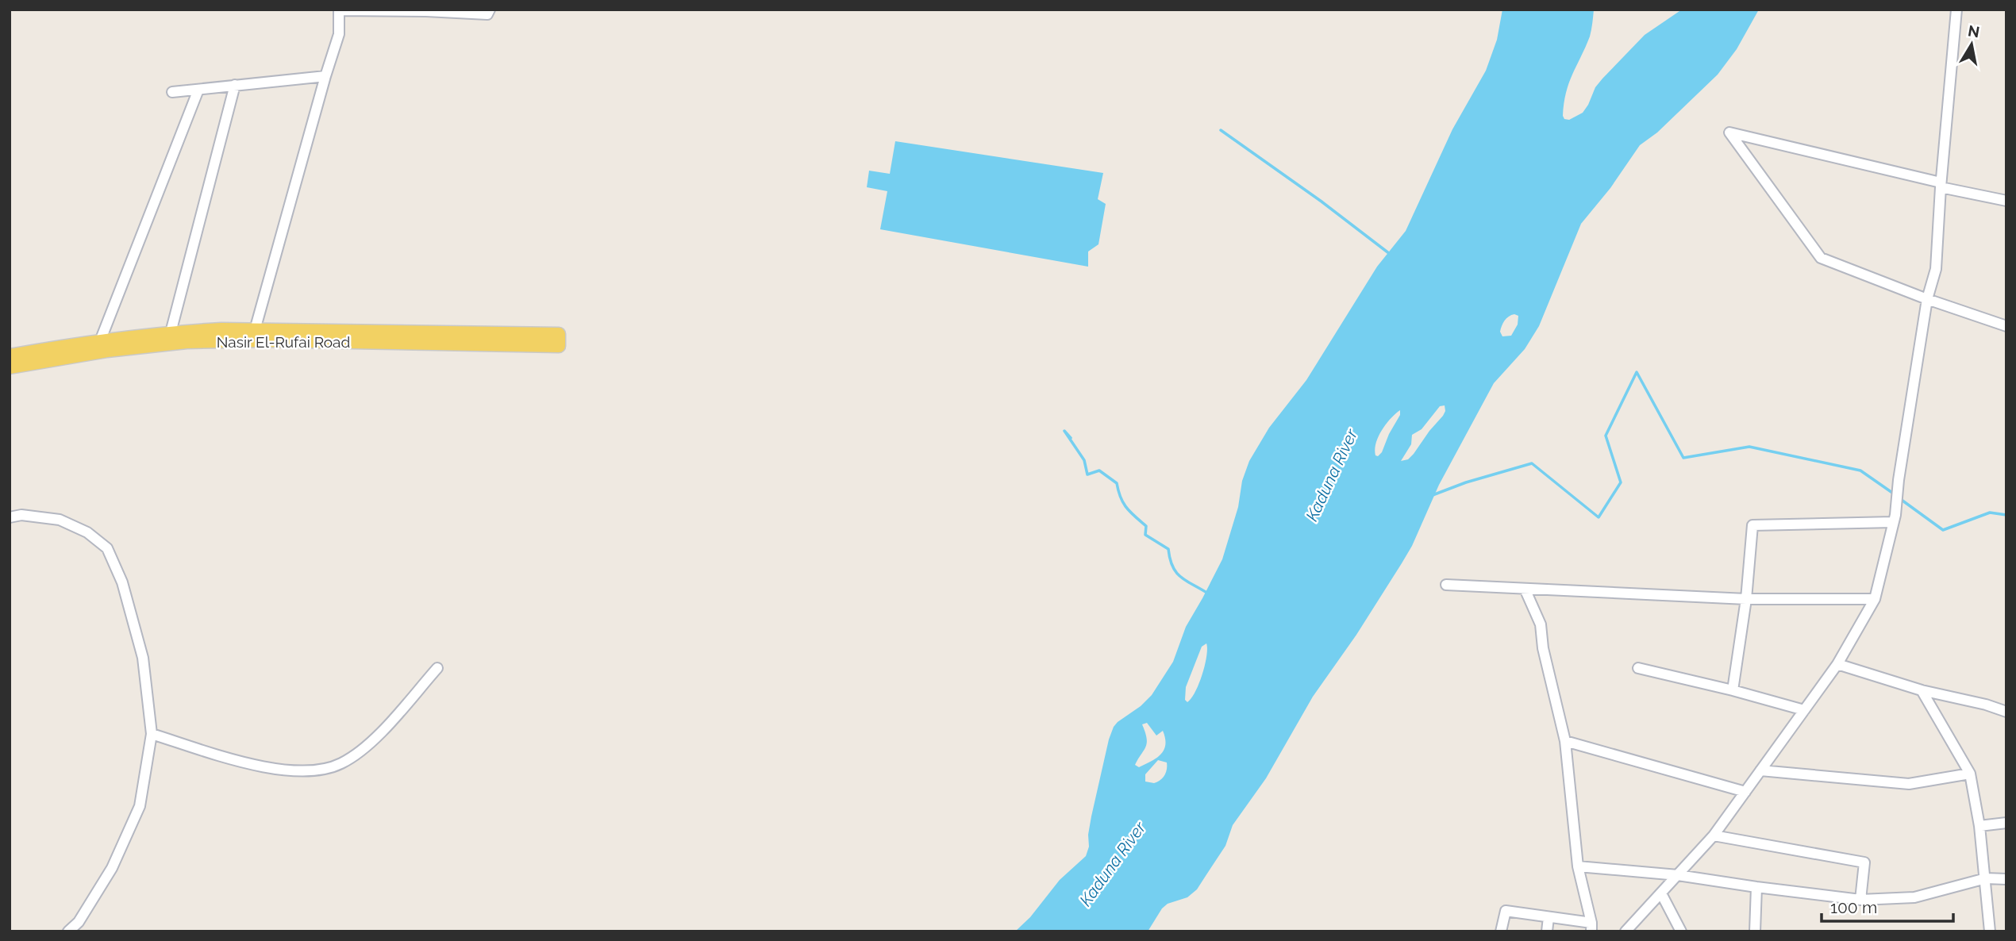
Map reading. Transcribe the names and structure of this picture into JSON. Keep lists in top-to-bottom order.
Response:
{
  "streets": {
    "main road": ["Nasir El-Rufai Road"]
  },
  "water": ["Kaduna River"],
  "scale_bar": "100 m",
  "north": "top"
}
